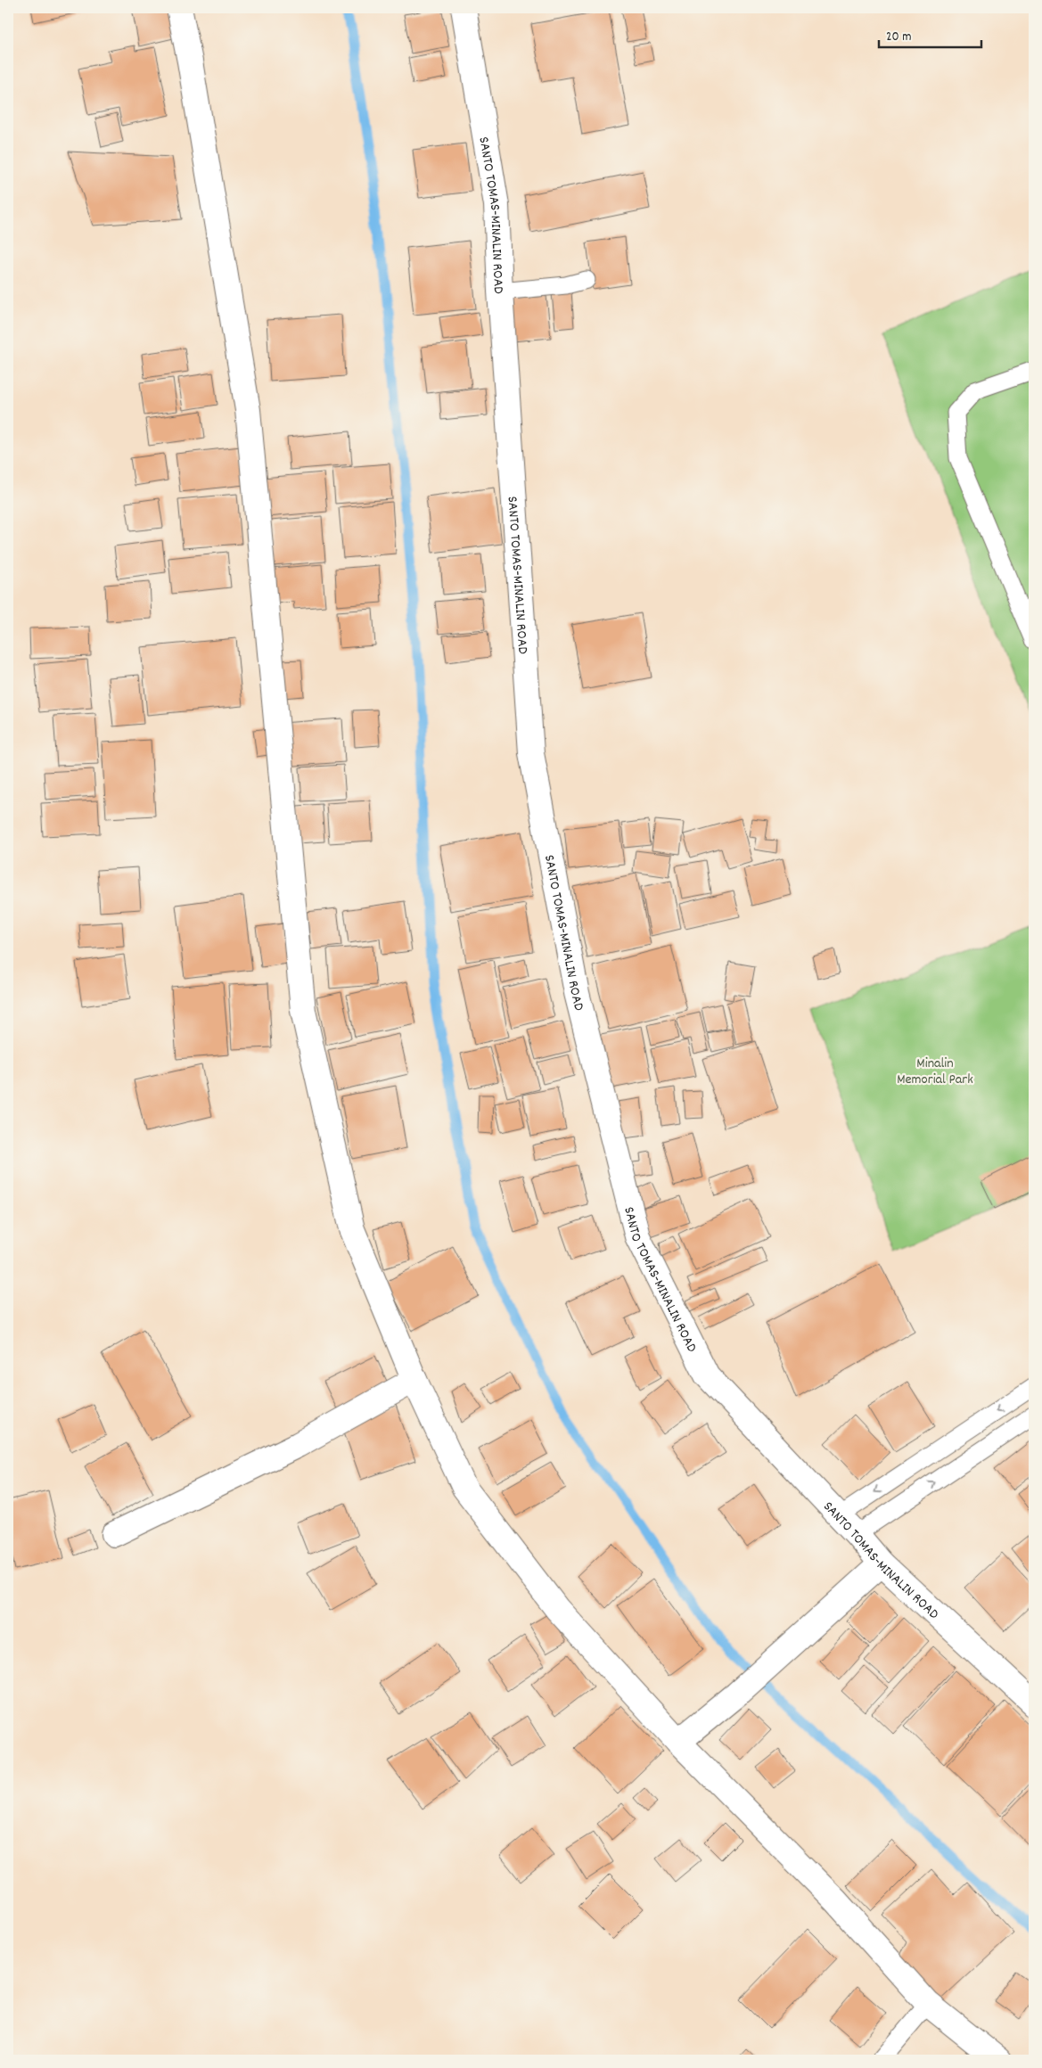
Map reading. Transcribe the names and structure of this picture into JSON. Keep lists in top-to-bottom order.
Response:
{
  "streets": {
    "street": ["SANTO TOMAS-MINALIN ROAD"]
  },
  "parks": ["Minalin Memorial Park"],
  "scale_bar": "20 m"
}
